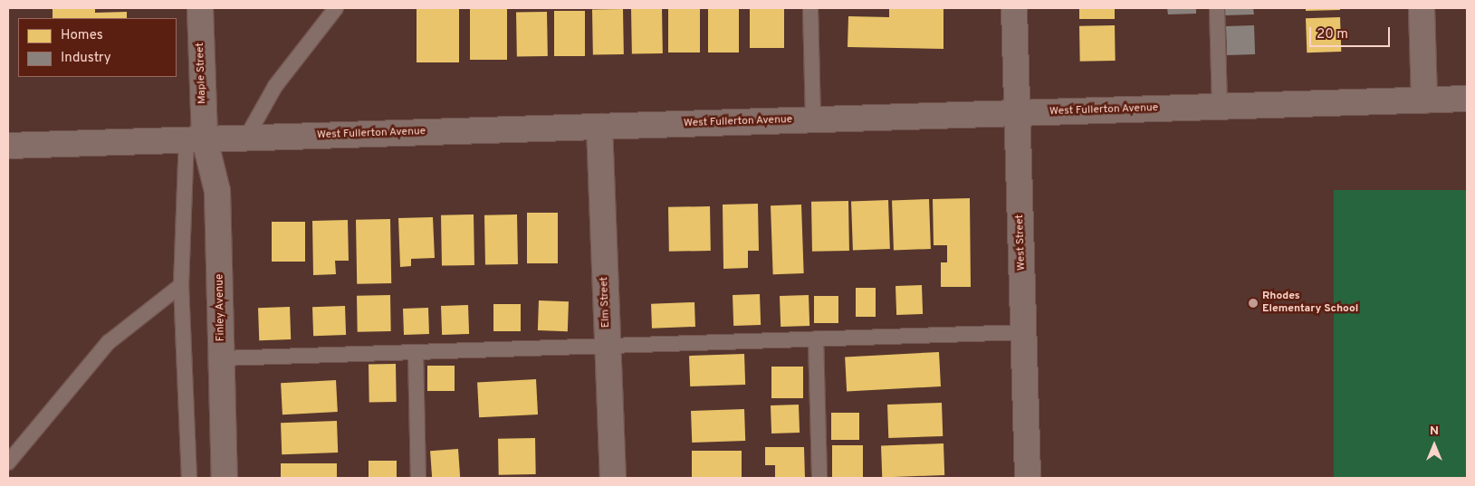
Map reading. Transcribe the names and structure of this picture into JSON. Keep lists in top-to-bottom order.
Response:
{
  "streets": {
    "street": [
      "Maple Street",
      "West Fullerton Avenue",
      "West Street",
      "Elm Street",
      "Finley Avenue"
    ]
  },
  "crossings": [
    ["Maple Street", "West Fullerton Avenue"],
    ["Maple Street", "Finley Avenue"],
    ["West Fullerton Avenue", "West Street"],
    ["West Fullerton Avenue", "Elm Street"],
    ["West Fullerton Avenue", "Finley Avenue"]
  ],
  "places": ["Rhodes Elementary School"],
  "legend": ["Homes", "Industry"],
  "scale_bar": "20 m",
  "north": "top"
}
